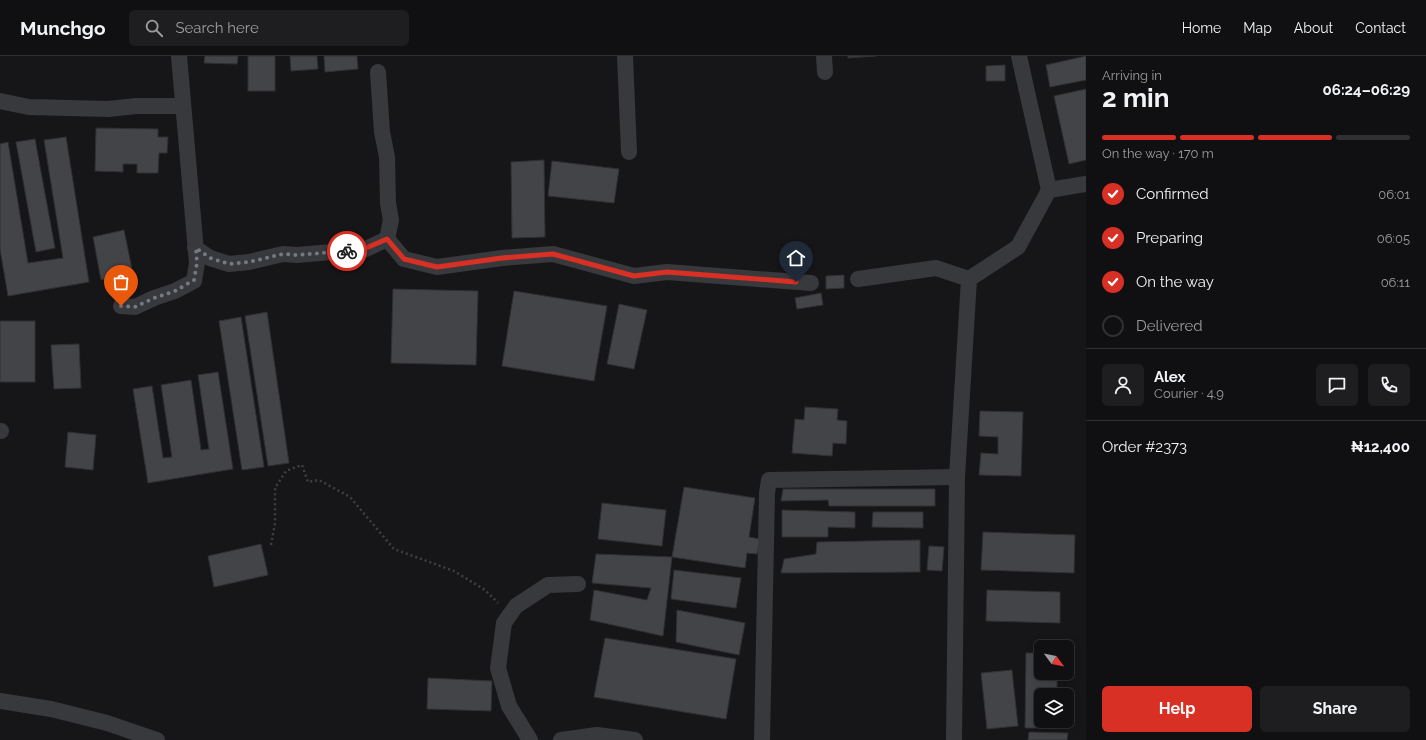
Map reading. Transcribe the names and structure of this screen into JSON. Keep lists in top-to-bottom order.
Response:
{
  "north": "bottom right",
  "page": {
    "header": "Munchgo",
    "search": "Search here",
    "nav": [
      "Home",
      "Map",
      "About",
      "Contact"
    ],
    "heading": ["2 min", "Arriving in", "06:24–06:29"],
    "panel": [
      "Alex",
      "Courier · 4.9",
      "Order #2373",
      "₦12,400"
    ],
    "bar": "On the way · 170 m",
    "list": [
      ["Confirmed", "06:01"],
      ["Preparing", "06:05"],
      ["On the way", "06:11"],
      "Delivered"
    ],
    "buttons": ["Help", "Share"]
  }
}
